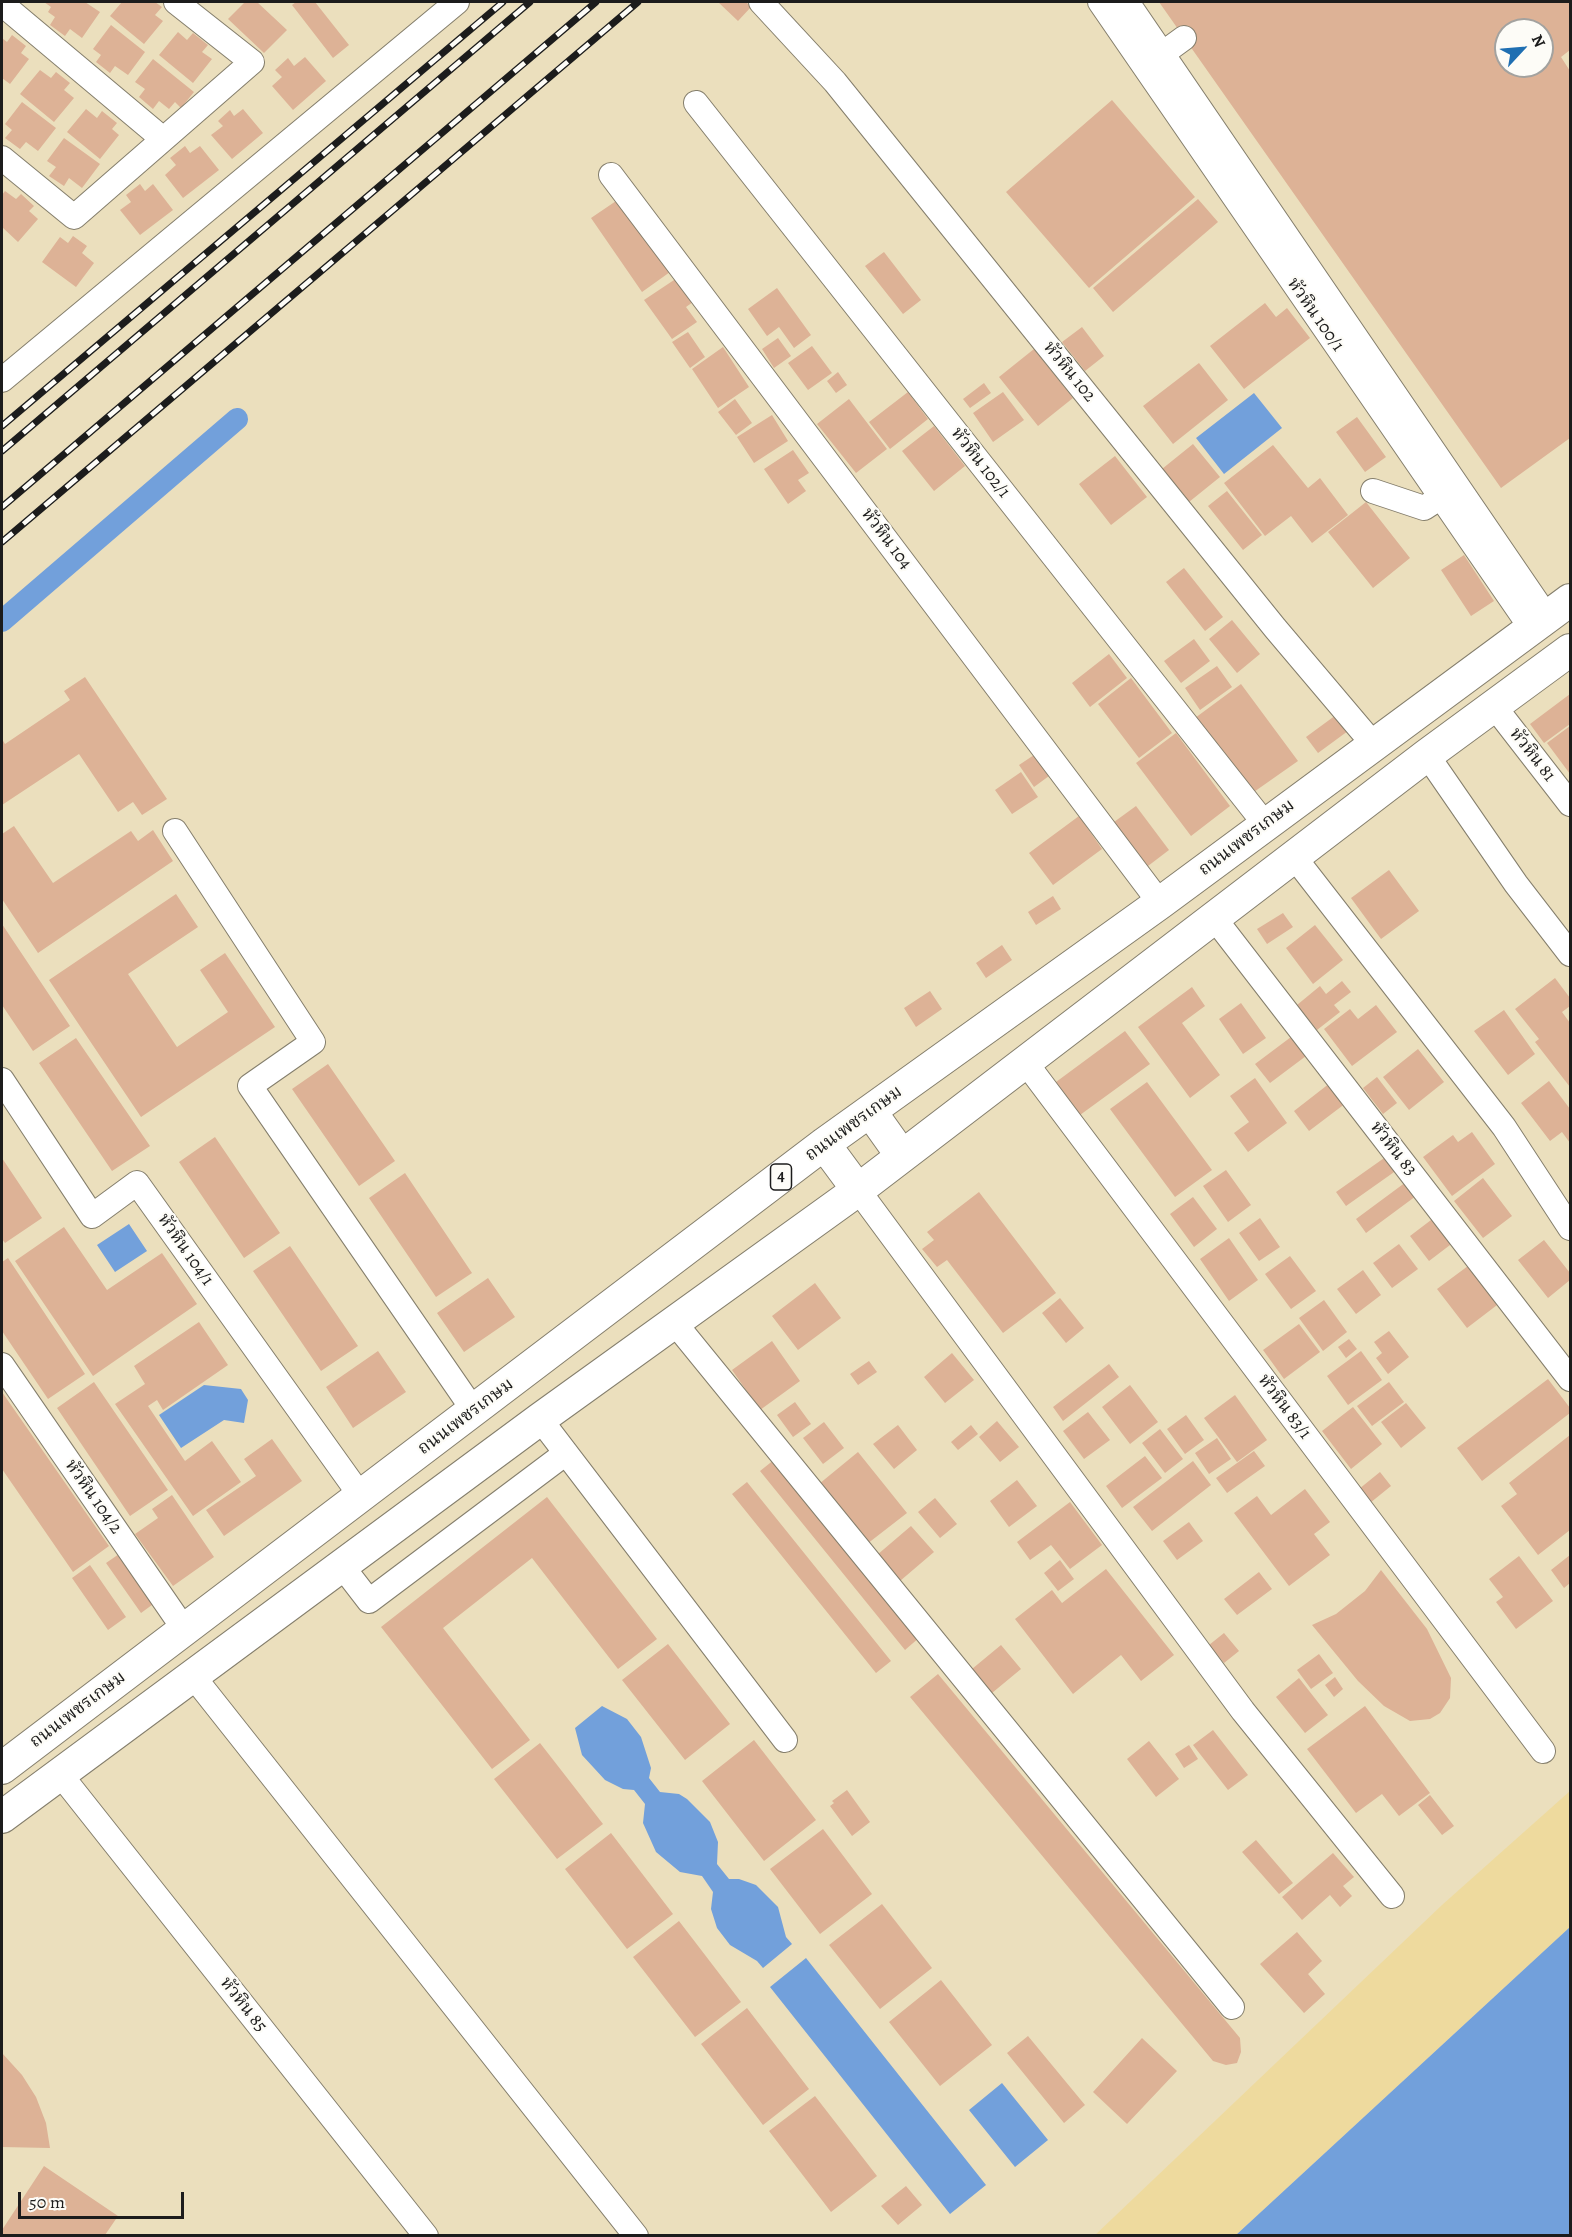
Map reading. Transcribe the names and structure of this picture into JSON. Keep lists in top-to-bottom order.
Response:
{
  "streets": {
    "main road": ["ถนนเพชรเกษม", "4"],
    "street": [
      "หัวหิน 100/1",
      "หัวหิน 102",
      "หัวหิน 102/1",
      "หัวหิน 104",
      "หัวหิน 81",
      "หัวหิน 83",
      "หัวหิน 104/1",
      "หัวหิน 83/1",
      "หัวหิน 104/2",
      "หัวหิน 85"
    ]
  },
  "crossings": [
    ["หัวหิน 100/1", "ถนนเพชรเกษม"],
    ["หัวหิน 102", "ถนนเพชรเกษม"],
    ["หัวหิน 102/1", "ถนนเพชรเกษม"],
    ["หัวหิน 104", "ถนนเพชรเกษม"],
    ["ถนนเพชรเกษม", "หัวหิน 104/1"],
    ["ถนนเพชรเกษม", "หัวหิน 104/2"]
  ],
  "scale_bar": "50 m",
  "north": "top right"
}
